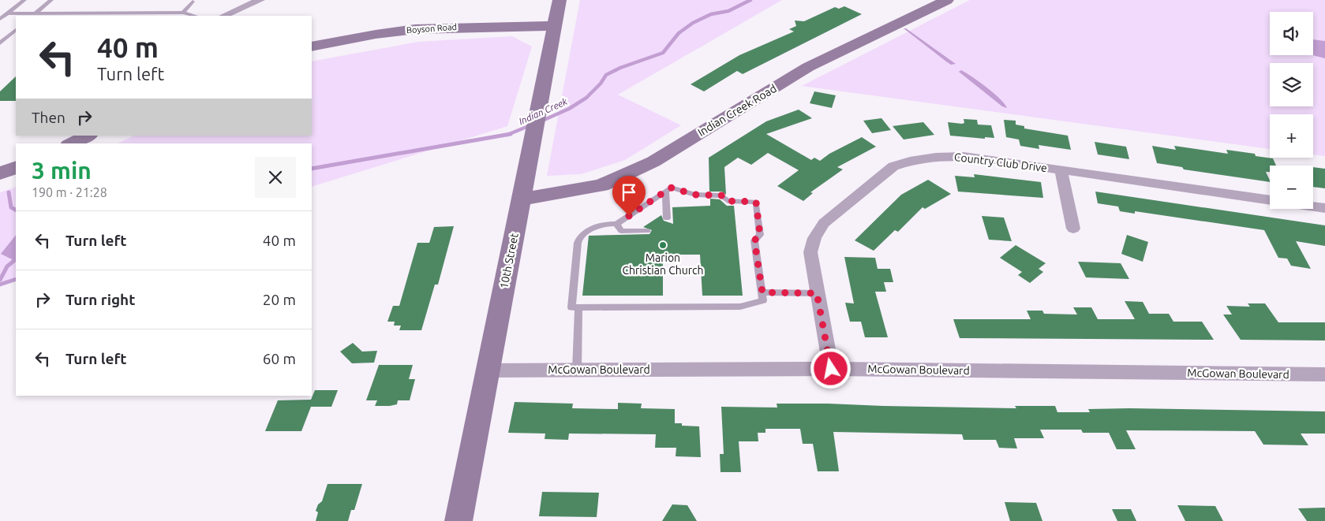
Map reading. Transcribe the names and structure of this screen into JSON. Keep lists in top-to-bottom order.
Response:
{
  "streets": {
    "street": [
      "Boyson Road",
      "Indian Creek Road",
      "Country Club Drive",
      "10th Street",
      "McGowan Boulevard"
    ]
  },
  "crossings": [
    ["Boyson Road", "10th Street"],
    ["Indian Creek Road", "10th Street"],
    ["Country Club Drive", "McGowan Boulevard"],
    ["10th Street", "McGowan Boulevard"]
  ],
  "water": ["Indian Creek"],
  "places": ["Marion Christian Church"],
  "page": {
    "map_buttons": ["+", "−"],
    "turn": ["40 m", "Turn left"],
    "then": "Then",
    "heading": ["3 min", "190 m · 21:28"],
    "list": [
      {
        "name": "Turn left",
        "value": "40 m"
      },
      {
        "name": "Turn right",
        "value": "20 m"
      },
      {
        "name": "Turn left",
        "value": "60 m"
      }
    ]
  }
}
